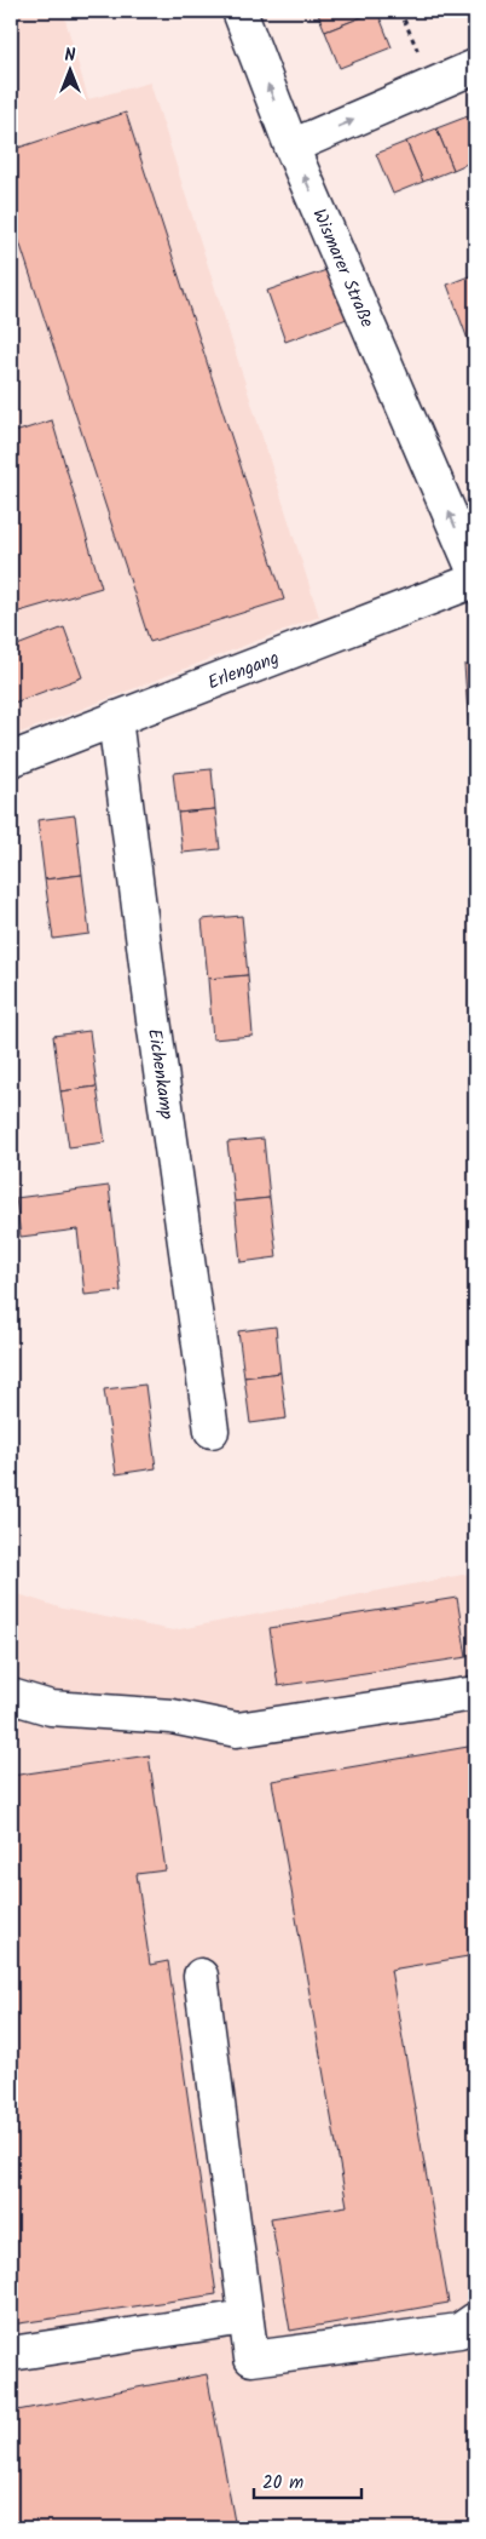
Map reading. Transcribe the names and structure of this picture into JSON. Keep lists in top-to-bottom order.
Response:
{
  "streets": {
    "street": ["Wismarer Straße", "Erlengang", "Eichenkamp"]
  },
  "crossings": [
    ["Erlengang", "Eichenkamp"]
  ],
  "one_way": ["Wismarer Straße"],
  "scale_bar": "20 m",
  "north": "top"
}
